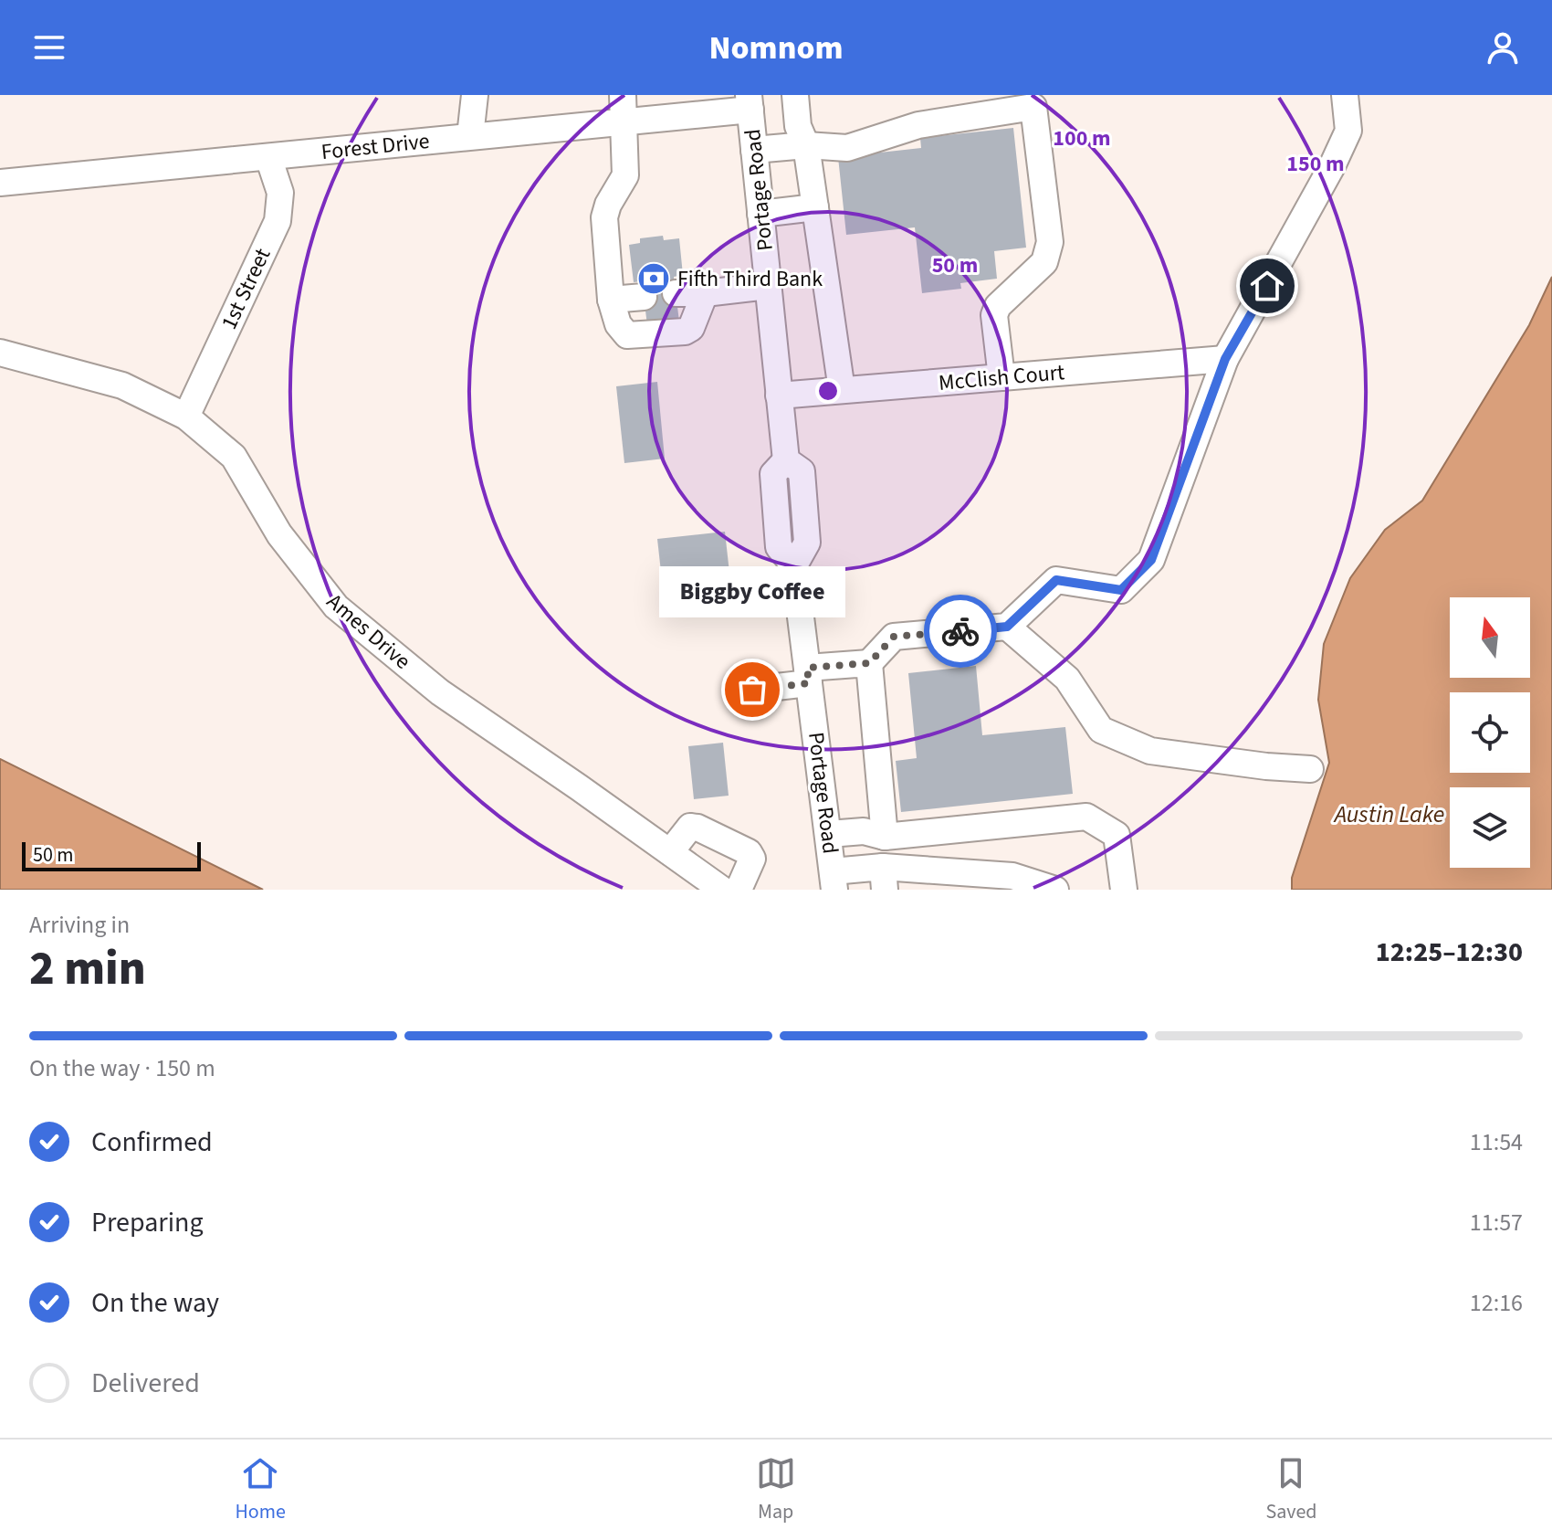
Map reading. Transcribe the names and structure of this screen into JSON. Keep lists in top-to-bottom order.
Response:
{
  "streets": {
    "street": [
      "Forest Drive",
      "Portage Road",
      "1st Street",
      "McClish Court",
      "Ames Drive"
    ]
  },
  "crossings": [
    ["Forest Drive", "Portage Road"],
    ["Forest Drive", "1st Street"],
    ["Portage Road", "McClish Court"],
    ["1st Street", "Ames Drive"]
  ],
  "water": ["Austin Lake"],
  "places": {
    "bank": ["Fifth Third Bank"],
    "other": ["Biggby Coffee"]
  },
  "scale_bar": "50 m",
  "north": "top",
  "page": {
    "header": "Nomnom",
    "bubble": "Biggby Coffee",
    "scale": "50 m",
    "heading": ["2 min", "Arriving in", "12:25–12:30"],
    "bar": "On the way · 150 m",
    "list": [
      ["Confirmed", "11:54"],
      ["Preparing", "11:57"],
      ["On the way", "12:16"],
      "Delivered"
    ],
    "tabs": ["Home", "Map", "Saved"]
  },
  "rings": ["100 m", "150 m", "50 m"]
}
